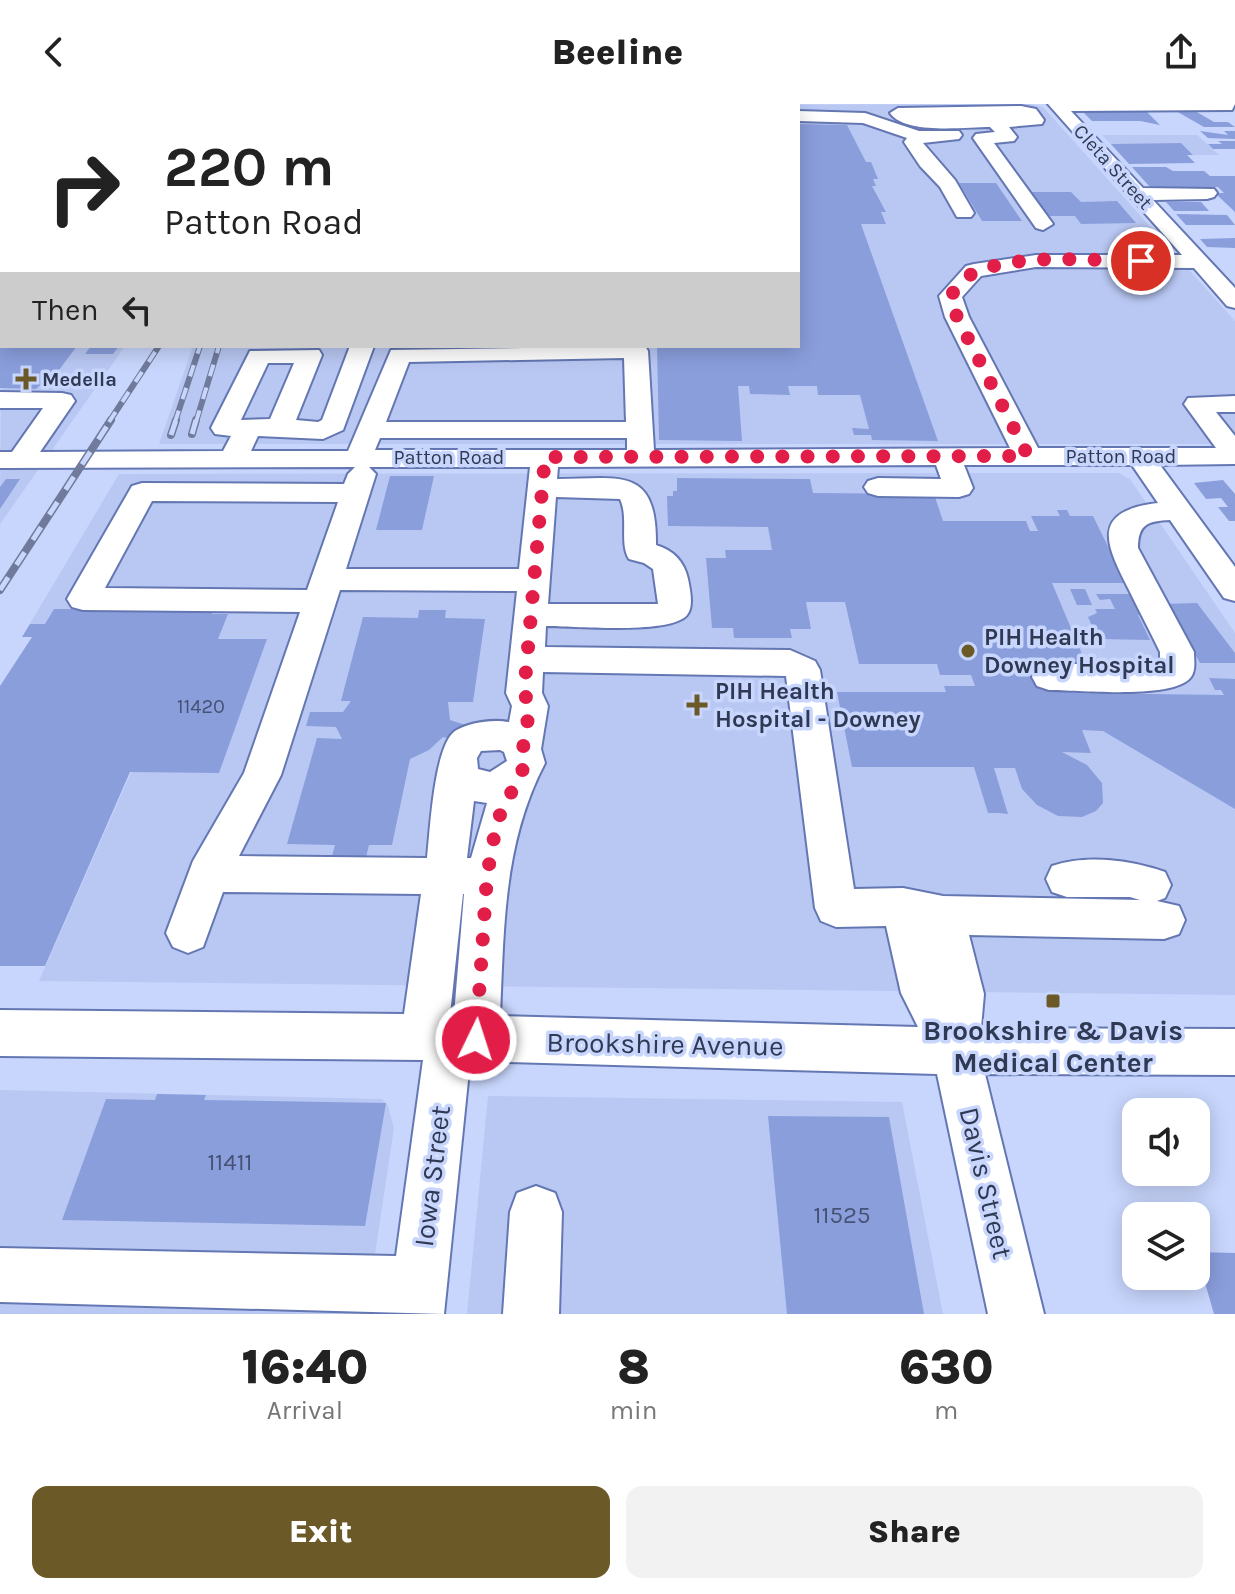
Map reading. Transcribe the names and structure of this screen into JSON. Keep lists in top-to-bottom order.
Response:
{
  "streets": {
    "street": [
      "Cleta Street",
      "Patton Road",
      "Brookshire Avenue",
      "Iowa Street",
      "Davis Street"
    ]
  },
  "crossings": [
    ["Brookshire Avenue", "Iowa Street"],
    ["Brookshire Avenue", "Davis Street"]
  ],
  "places": {
    "health": ["Medella", "PIH Health Hospital - Downey"],
    "other": ["PIH Health Downey Hospital"],
    "transit": ["Brookshire & Davis Medical Center"]
  },
  "house_numbers": ["11420", "11411", "11525"],
  "page": {
    "header": "Beeline",
    "turn": ["220 m", "Patton Road"],
    "then": "Then",
    "eta": [
      "16:40",
      "Arrival",
      "8",
      "min",
      "630",
      "m"
    ],
    "buttons": ["Exit", "Share"]
  }
}
